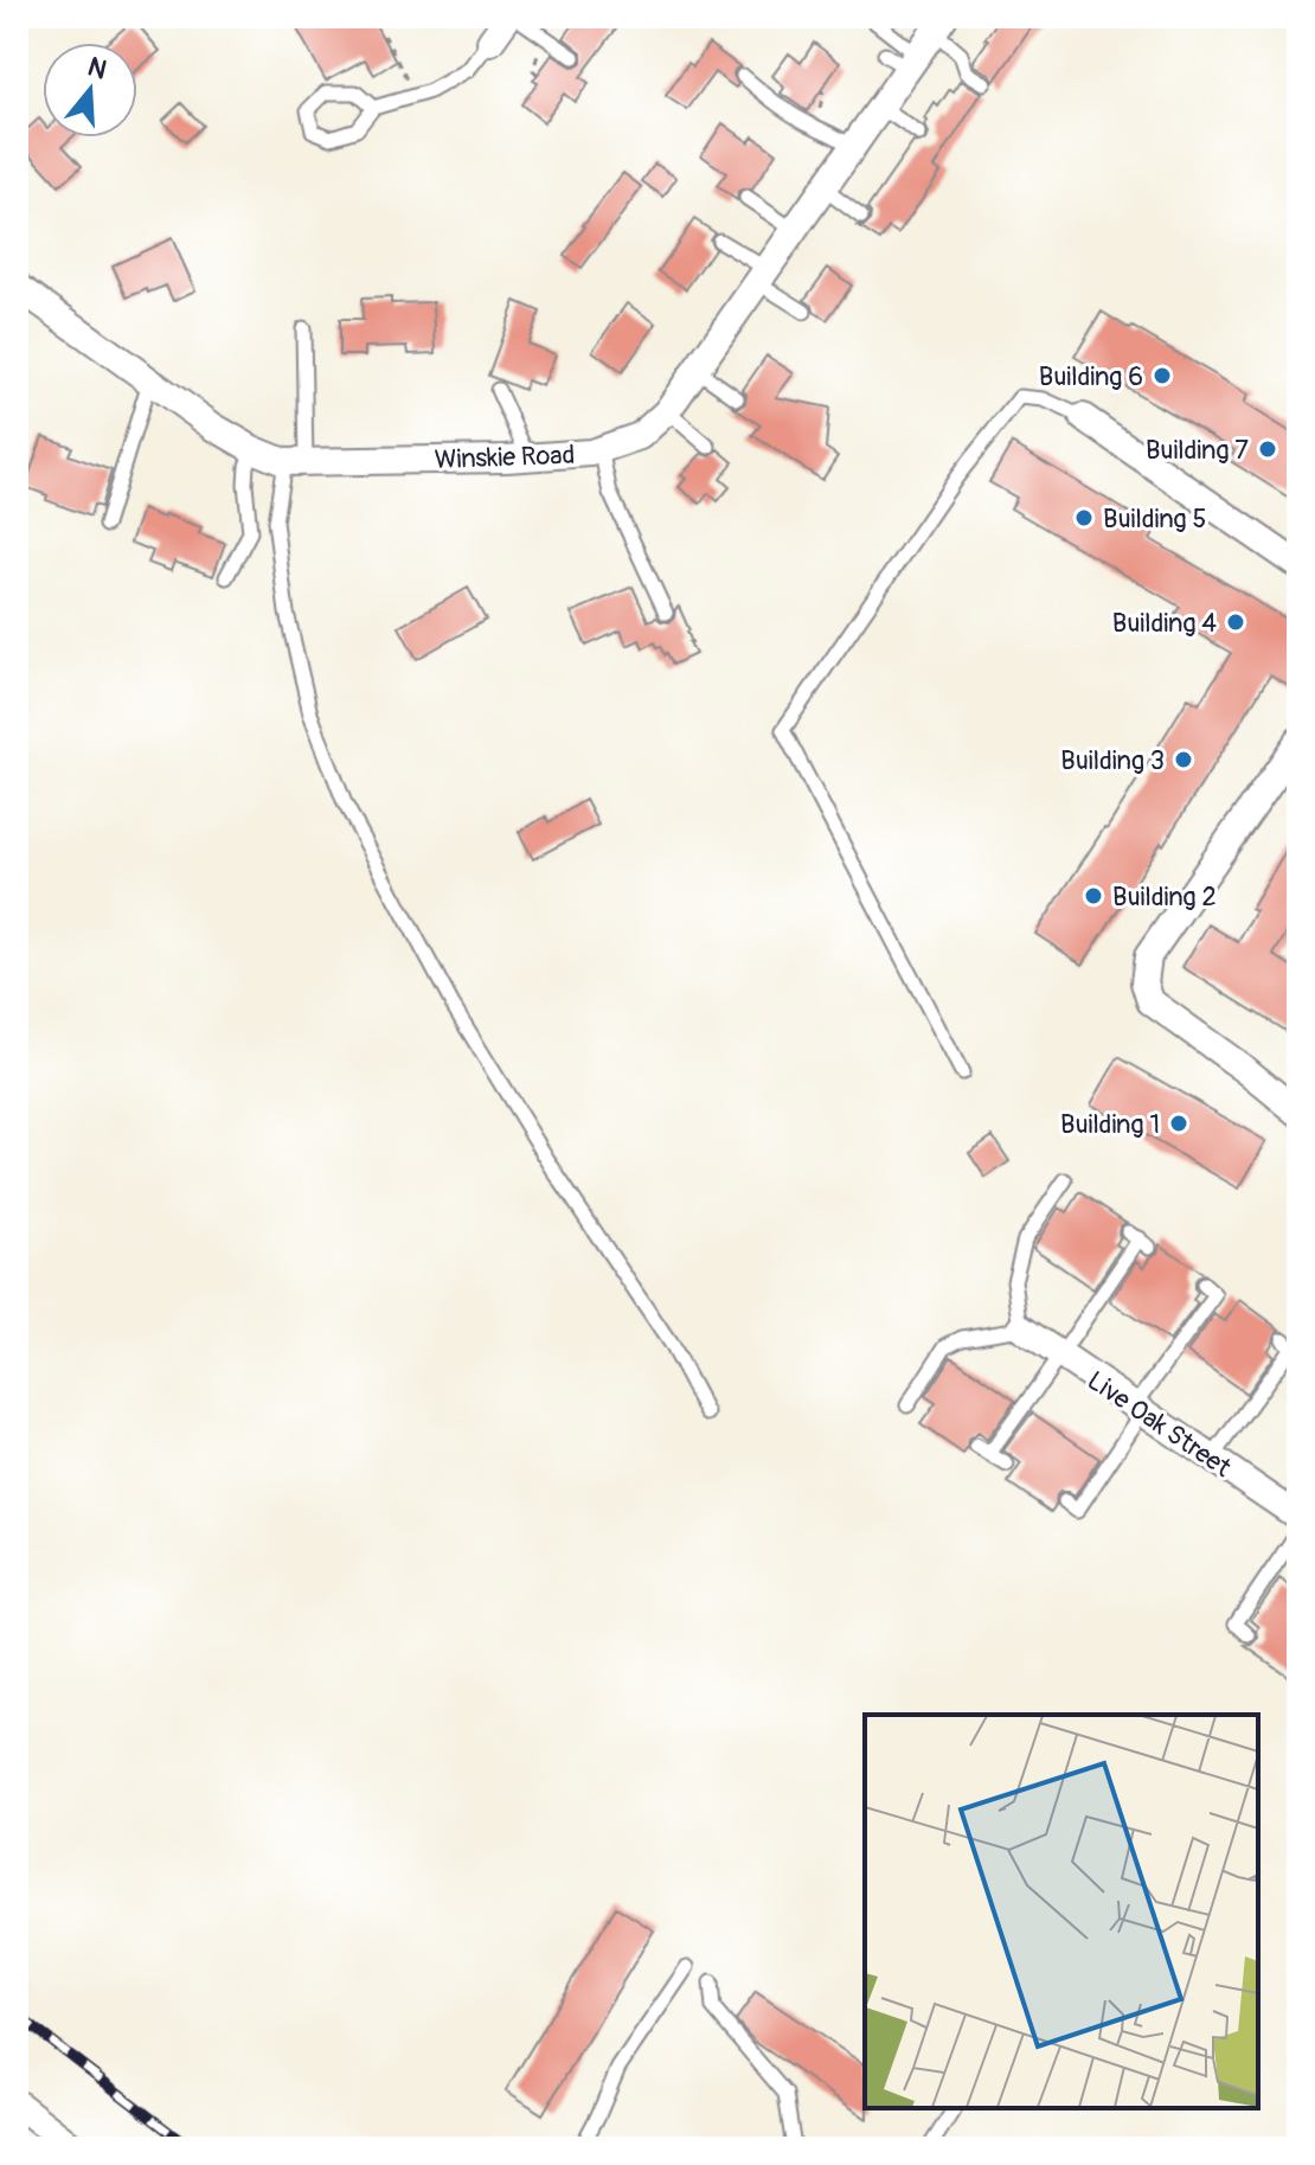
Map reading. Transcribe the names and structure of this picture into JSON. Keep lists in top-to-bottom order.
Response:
{
  "streets": {
    "street": ["Winskie Road", "Live Oak Street"]
  },
  "places": [
    "Building 6",
    "Building 7",
    "Building 5",
    "Building 4",
    "Building 3",
    "Building 2",
    "Building 1"
  ],
  "north": "top"
}
